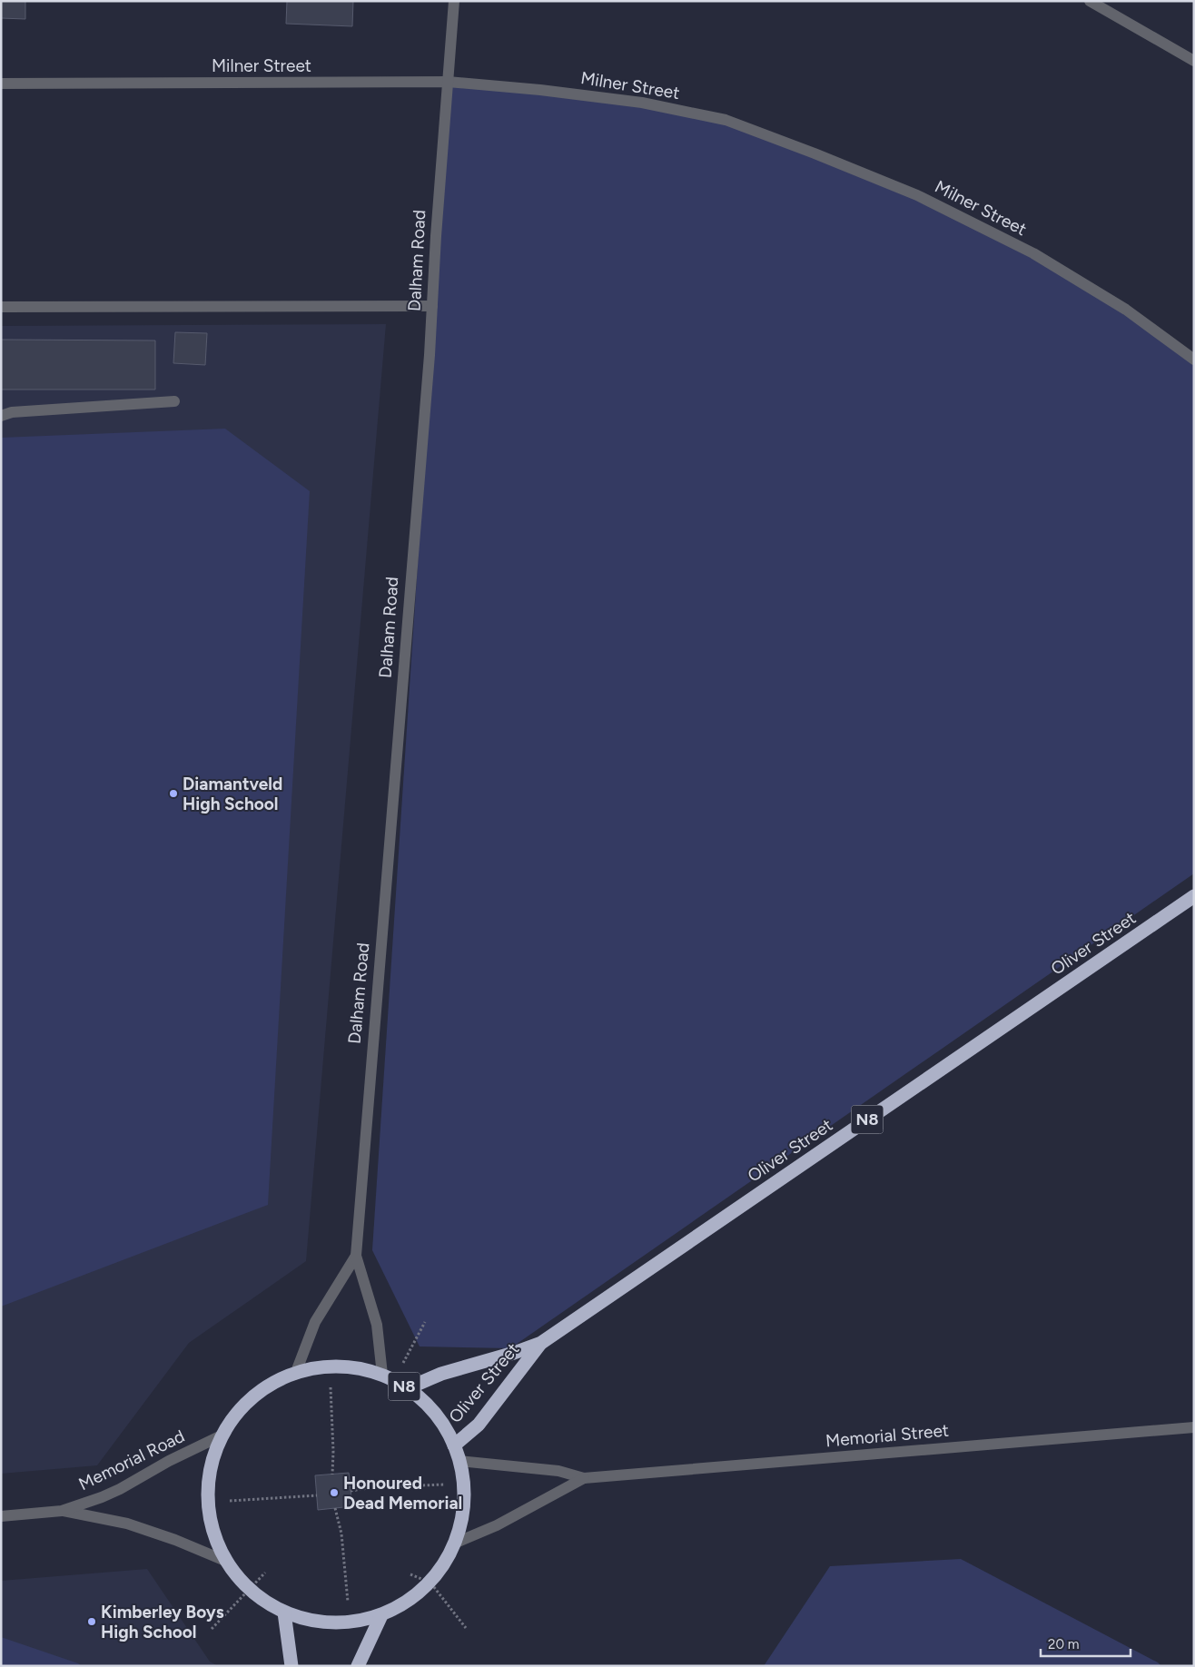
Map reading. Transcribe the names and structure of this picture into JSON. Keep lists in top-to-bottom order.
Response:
{
  "streets": {
    "highway": ["Oliver Street", "N8"],
    "street": [
      "Milner Street",
      "Dalham Road",
      "Memorial Street",
      "Memorial Road"
    ]
  },
  "crossings": [
    ["Milner Street", "Dalham Road"],
    ["Dalham Road", "N8"],
    ["Oliver Street", "N8"],
    ["N8", "Memorial Street"],
    ["N8", "Memorial Road"]
  ],
  "places": ["Diamantveld High School", "Honoured Dead Memorial", "Kimberley Boys High School"],
  "scale_bar": "20 m"
}
